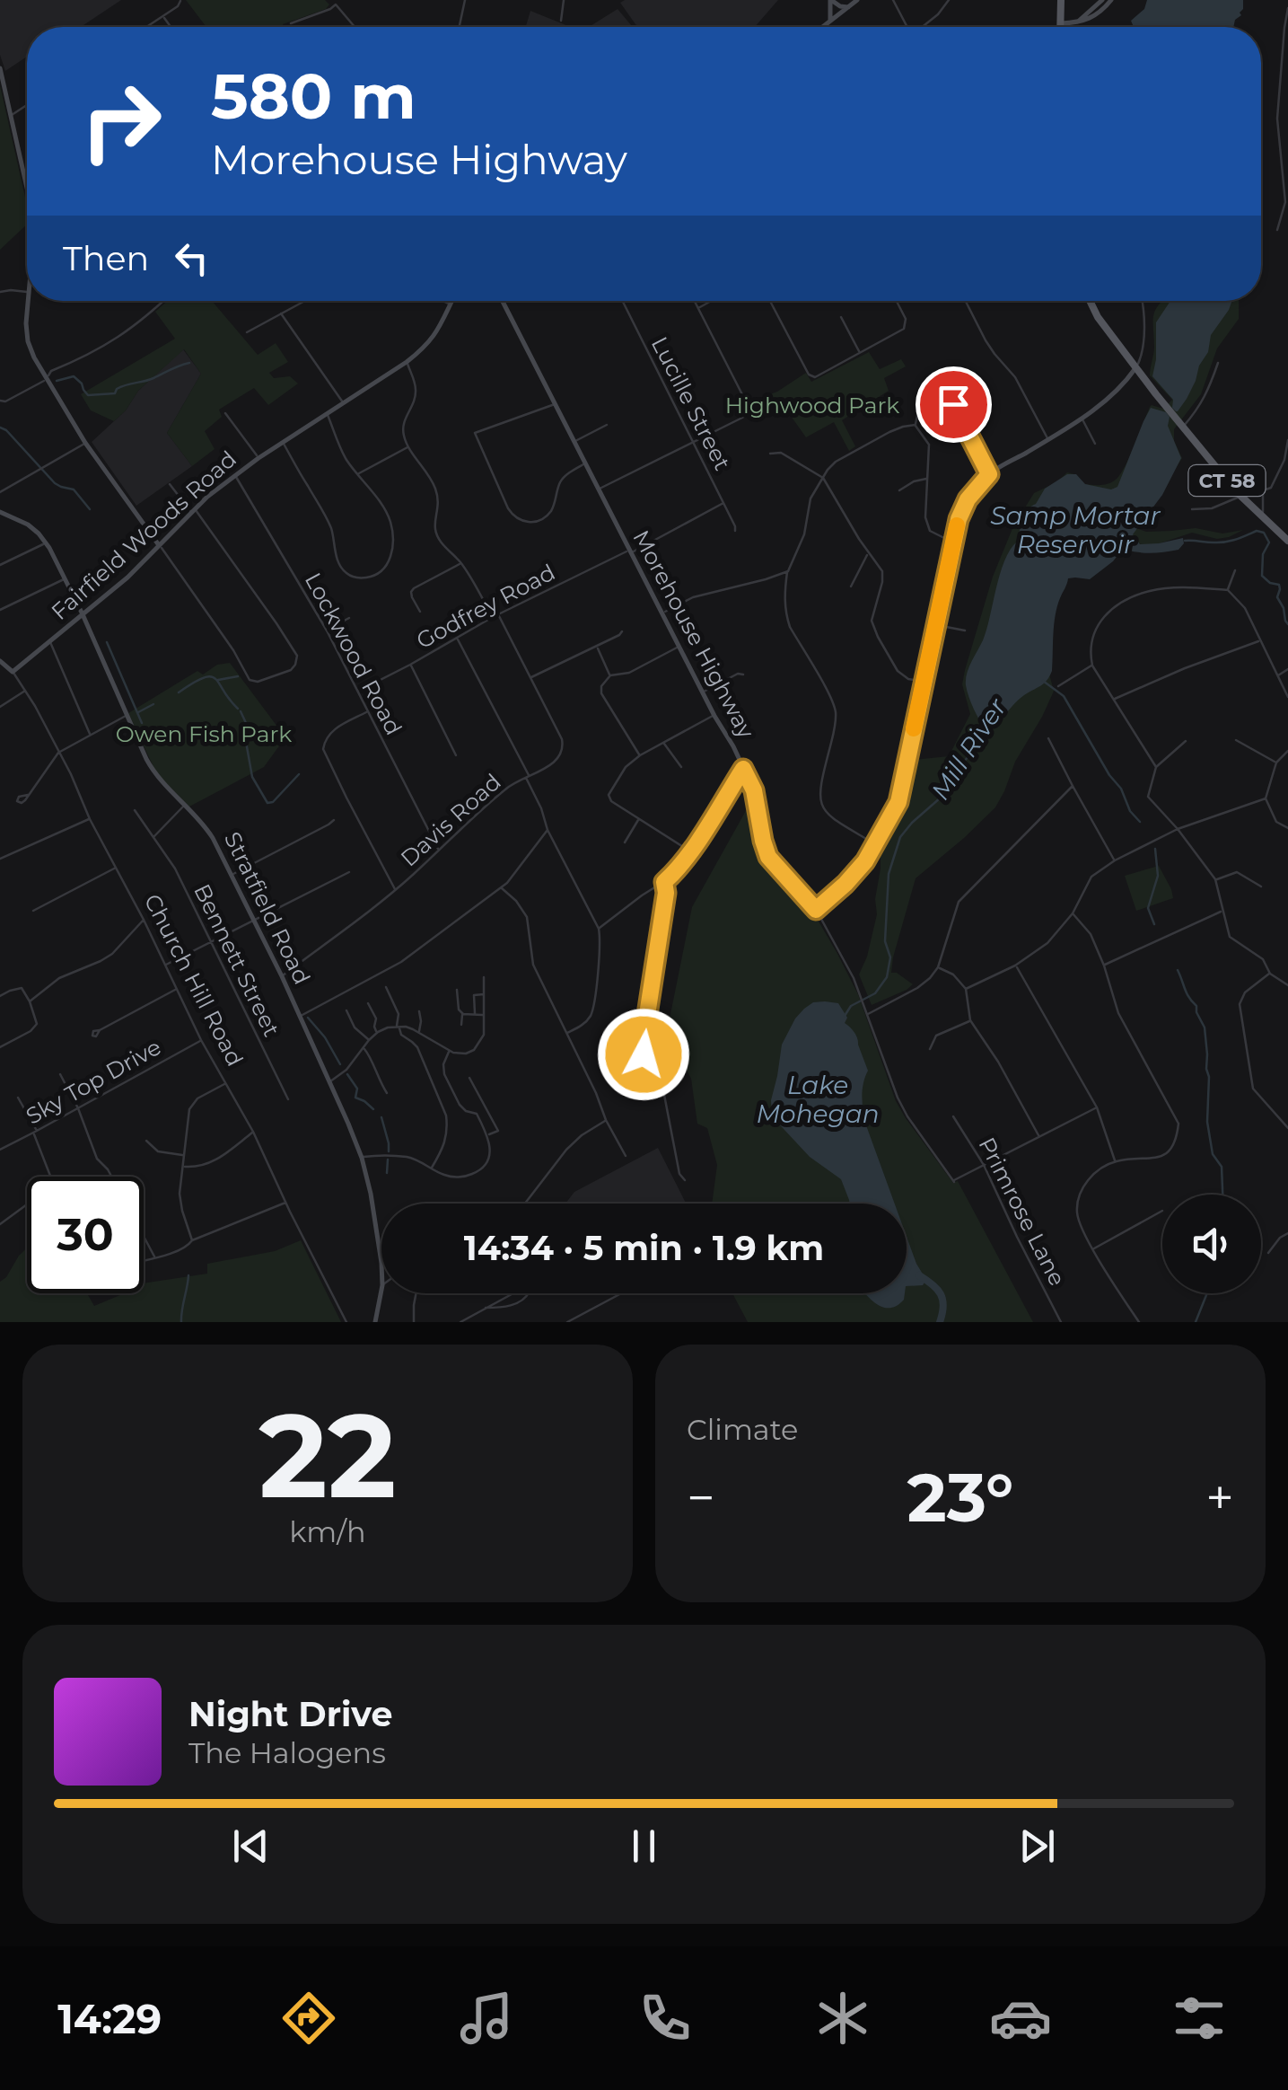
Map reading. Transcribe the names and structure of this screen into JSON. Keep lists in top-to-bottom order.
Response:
{
  "streets": {
    "main road": ["CT 58"],
    "street": [
      "Lucille Street",
      "Fairfield Woods Road",
      "Godfrey Road",
      "Morehouse Highway",
      "Lockwood Road",
      "Davis Road",
      "Stratfield Road",
      "Bennett Street",
      "Church Hill Road",
      "Sky Top Drive",
      "Primrose Lane"
    ]
  },
  "crossings": [
    ["Lucille Street", "Godfrey Road"],
    ["Fairfield Woods Road", "Lockwood Road"],
    ["Fairfield Woods Road", "Stratfield Road"],
    ["Fairfield Woods Road", "Church Hill Road"],
    ["Godfrey Road", "Morehouse Highway"],
    ["Godfrey Road", "Lockwood Road"],
    ["Godfrey Road", "Davis Road"],
    ["Morehouse Highway", "Primrose Lane"],
    ["Lockwood Road", "Davis Road"],
    ["Davis Road", "Stratfield Road"],
    ["Church Hill Road", "Sky Top Drive"]
  ],
  "water": ["Samp Mortar Reservoir", "Mill River", "Lake Mohegan"],
  "parks": ["Highwood Park", "Owen Fish Park"],
  "page": {
    "turn": ["580 m", "Morehouse Highway"],
    "then": "Then",
    "limit": "30",
    "trip": "14:34 · 5 min · 1.9 km",
    "tile": [
      ["22", "km/h"],
      "Climate"
    ],
    "heat": ["−", "23°", "+"],
    "song": ["Night Drive", "The Halogens"],
    "tabs": "14:29"
  }
}
